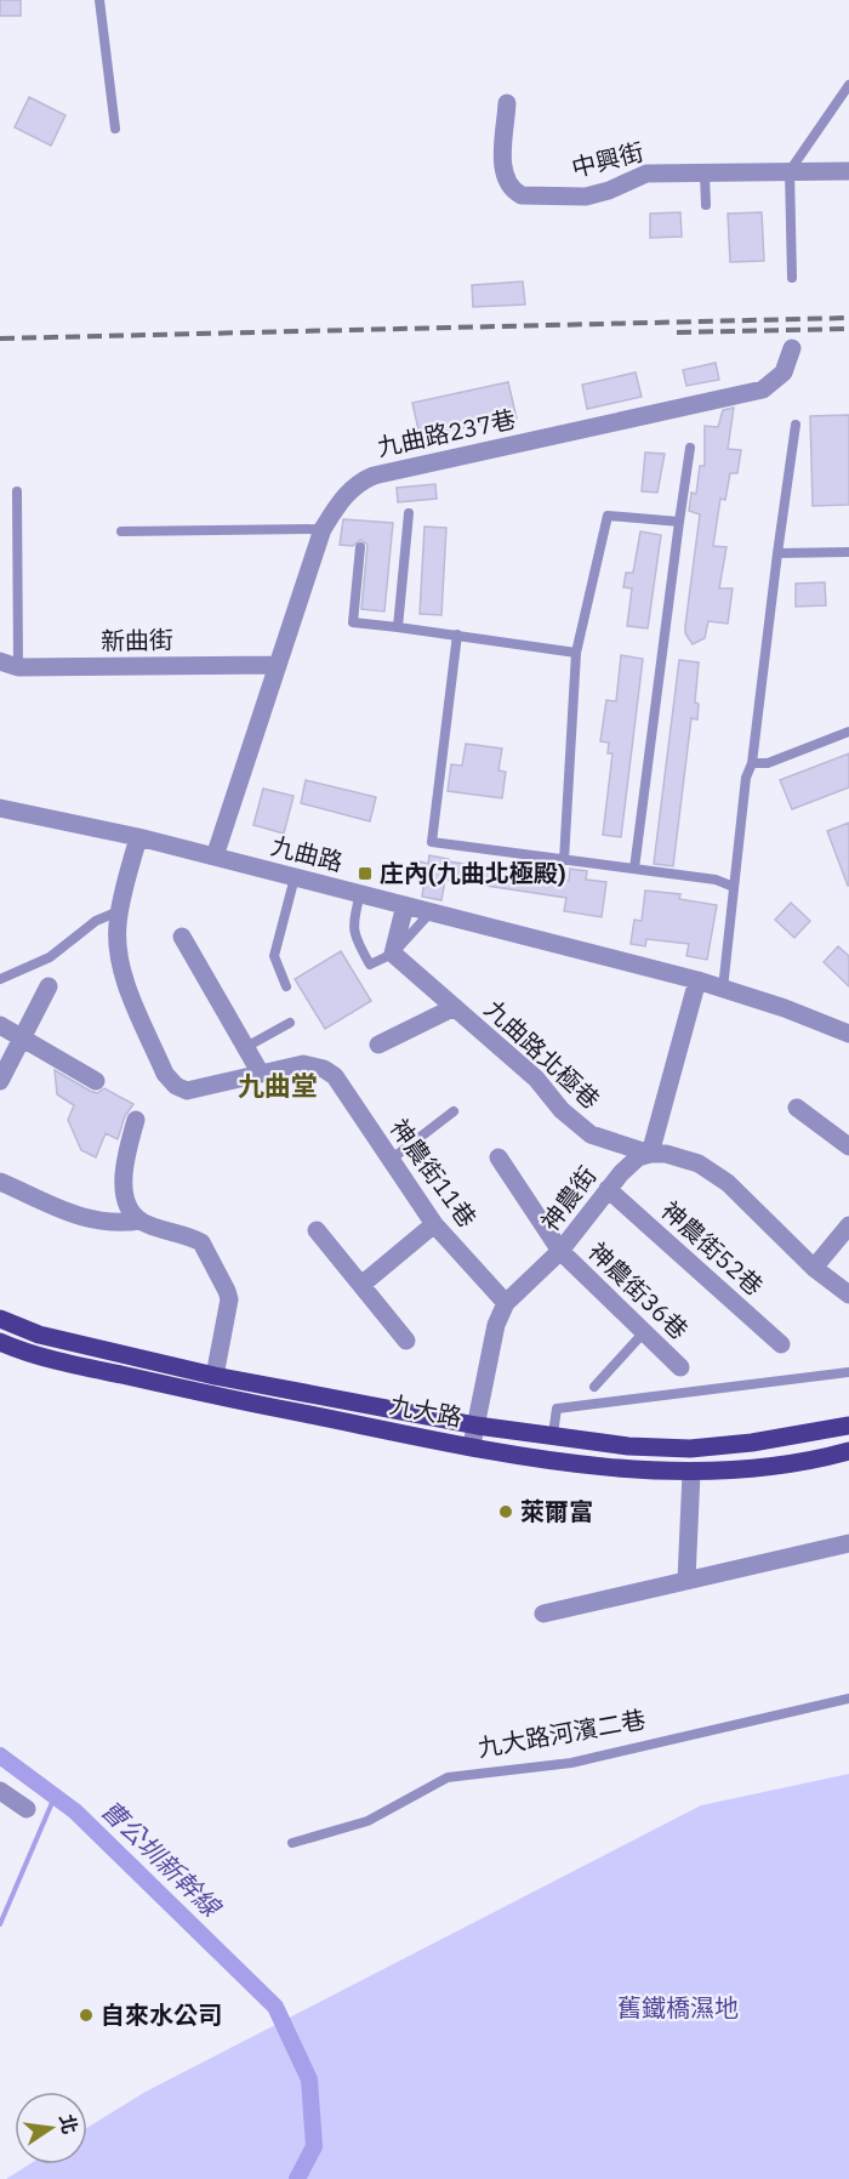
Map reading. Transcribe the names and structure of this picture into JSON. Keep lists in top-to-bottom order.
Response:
{
  "streets": {
    "main road": ["九大路"],
    "street": [
      "中興街",
      "九曲路237巷",
      "新曲街",
      "九曲路",
      "九曲路北極巷",
      "神農街11巷",
      "神農街",
      "神農街52巷",
      "神農街36巷"
    ],
    "lane": ["九大路河濱二巷"]
  },
  "crossings": [
    ["九曲路237巷", "新曲街"],
    ["九曲路237巷", "九曲路"],
    ["九曲路北極巷", "神農街"],
    ["神農街11巷", "神農街"],
    ["神農街", "神農街52巷"],
    ["神農街", "神農街36巷"],
    ["神農街", "九大路"]
  ],
  "districts": ["九曲堂"],
  "water": ["曹公圳新幹線"],
  "parks": ["舊鐵橋濕地"],
  "places": {
    "transit": ["庄內(九曲北極殿)"],
    "other": ["萊爾富", "自來水公司"]
  },
  "north": "right"
}
